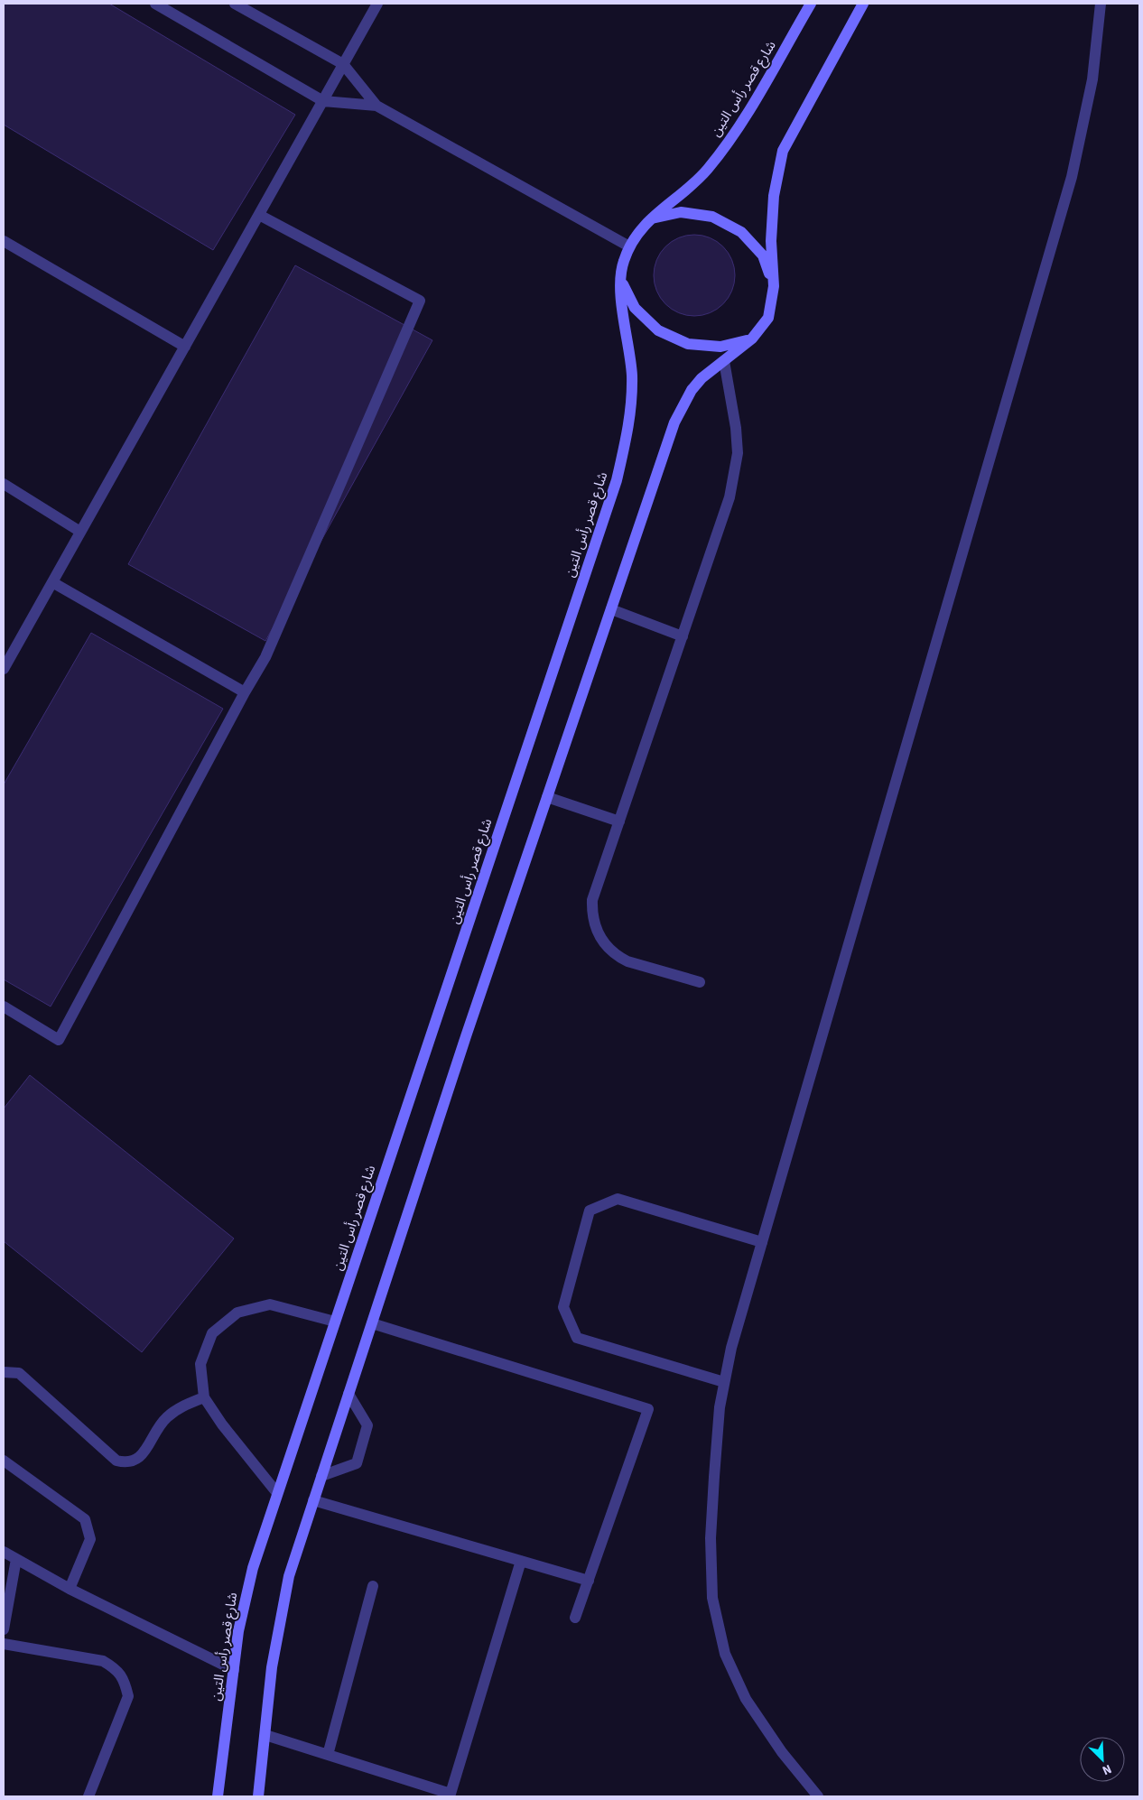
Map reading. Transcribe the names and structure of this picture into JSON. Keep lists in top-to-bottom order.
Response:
{
  "streets": {
    "main road": ["شارع قصر رأس التين"]
  },
  "north": "bottom right"
}
